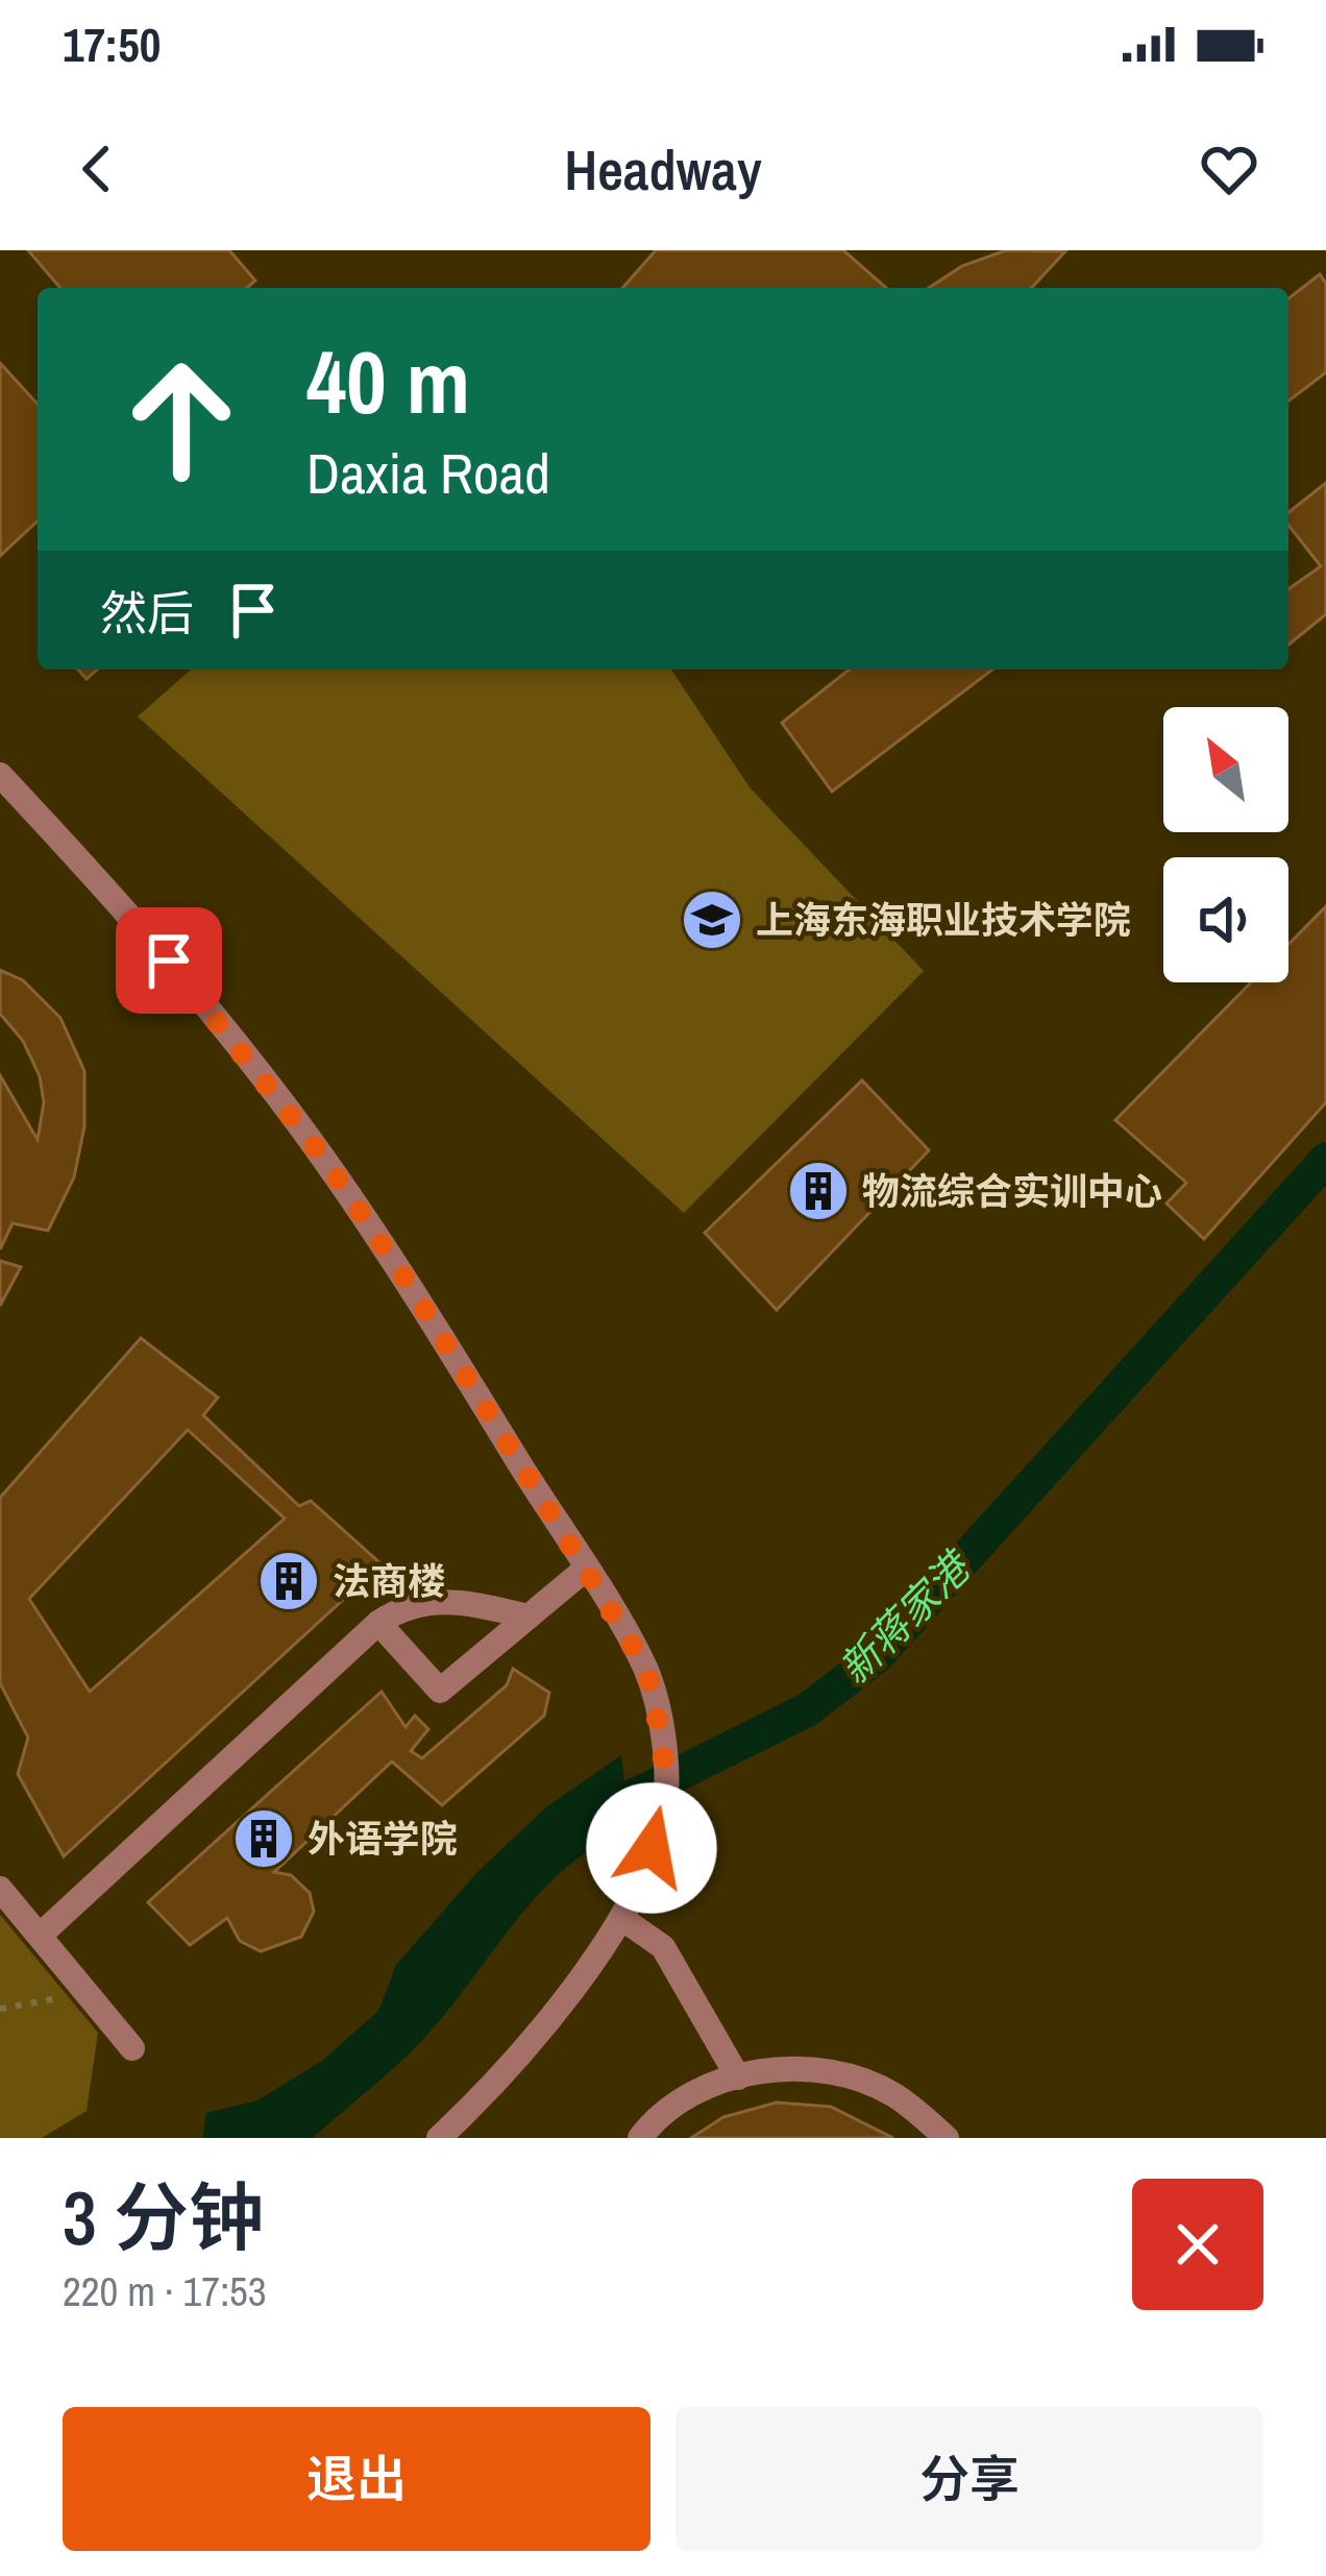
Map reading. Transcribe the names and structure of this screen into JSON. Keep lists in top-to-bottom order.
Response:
{
  "water": ["新蒋家港"],
  "places": {
    "school or university": ["上海东海职业技术学院"],
    "building": ["物流综合实训中心", "法商楼", "外语学院"]
  },
  "north": "top left",
  "page": {
    "status": "17:50",
    "header": "Headway",
    "turn": ["40 m", "Daxia Road"],
    "then": "然后",
    "heading": ["3 分钟", "220 m · 17:53"],
    "buttons": ["退出", "分享"]
  }
}
